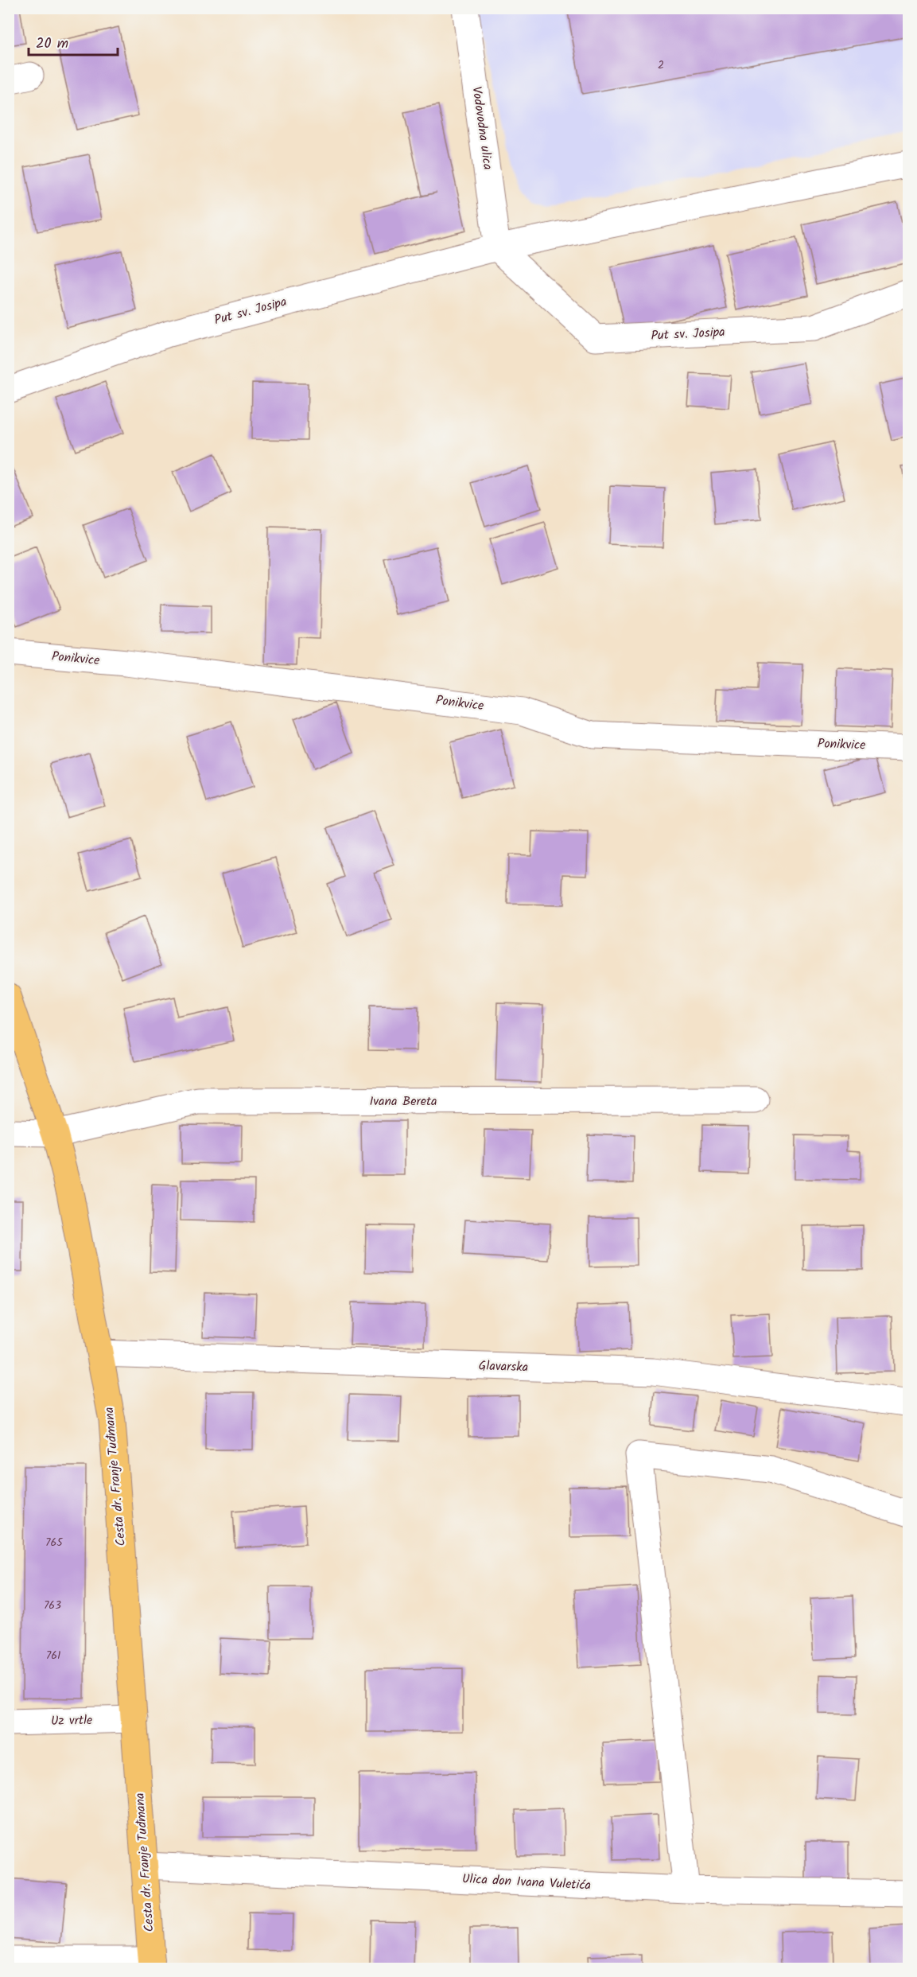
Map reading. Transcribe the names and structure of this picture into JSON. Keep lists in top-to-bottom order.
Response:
{
  "streets": {
    "main road": ["Cesta dr. Franje Tuđmana"],
    "street": [
      "Vodovodna ulica",
      "Put sv. Josipa",
      "Ponikvice",
      "Ivana Bereta",
      "Glavarska",
      "Uz vrtle",
      "Ulica don Ivana Vuletića"
    ]
  },
  "crossings": [
    ["Vodovodna ulica", "Put sv. Josipa"],
    ["Ivana Bereta", "Cesta dr. Franje Tuđmana"],
    ["Glavarska", "Cesta dr. Franje Tuđmana"],
    ["Cesta dr. Franje Tuđmana", "Uz vrtle"],
    ["Cesta dr. Franje Tuđmana", "Ulica don Ivana Vuletića"]
  ],
  "house_numbers": [
    "2",
    "765",
    "763",
    "761"
  ],
  "scale_bar": "20 m"
}
